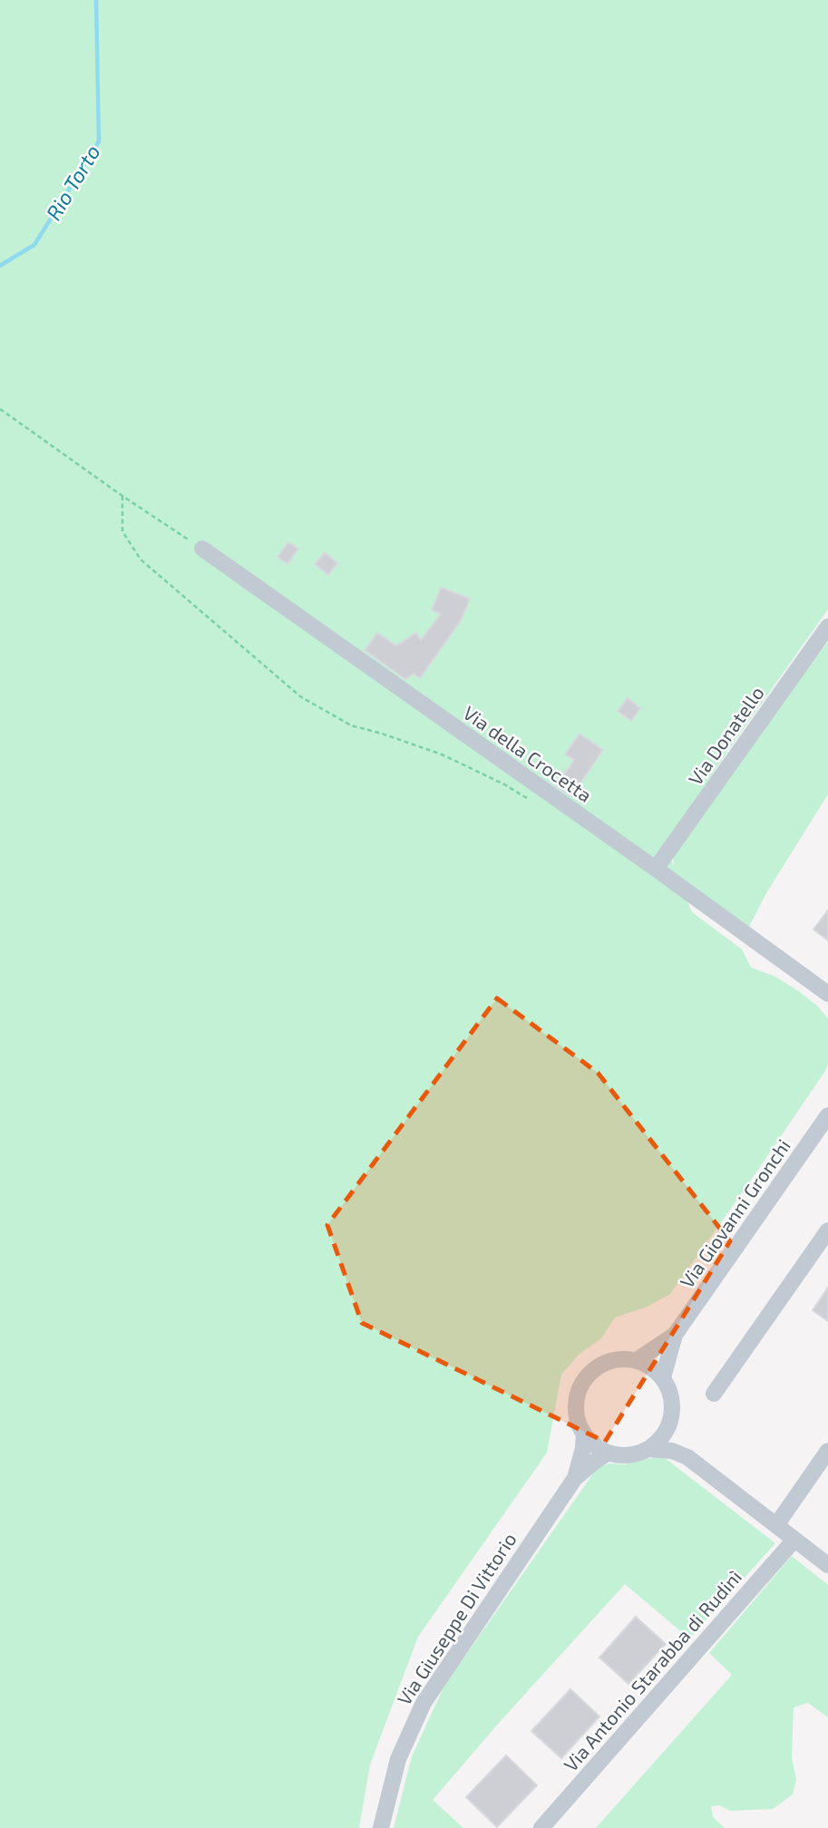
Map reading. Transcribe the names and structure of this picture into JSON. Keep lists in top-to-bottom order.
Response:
{
  "streets": {
    "street": [
      "Via Donatello",
      "Via della Crocetta",
      "Via Giovanni Gronchi",
      "Via Giuseppe Di Vittorio",
      "Via Antonio Starabba di Rudinì"
    ]
  },
  "crossings": [
    ["Via Donatello", "Via della Crocetta"],
    ["Via Giovanni Gronchi", "Via Giuseppe Di Vittorio"]
  ],
  "water": ["Rio Torto"]
}
